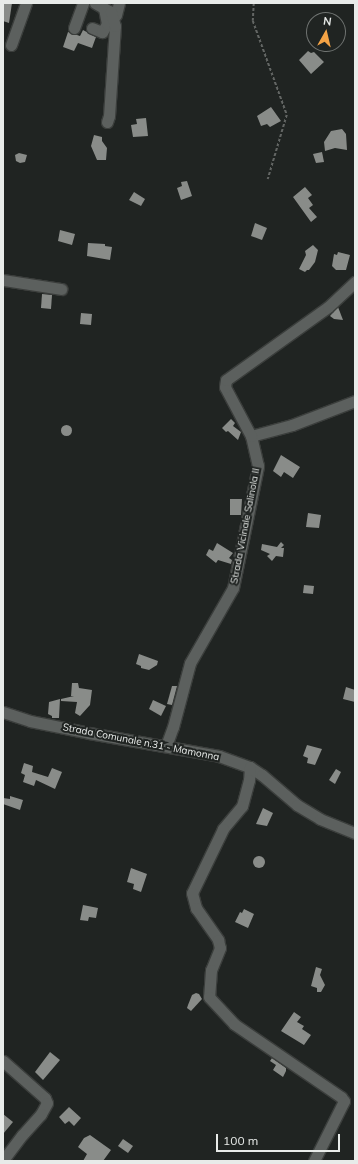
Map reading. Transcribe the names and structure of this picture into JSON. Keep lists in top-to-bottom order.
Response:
{
  "streets": {
    "street": ["Strada Vicinale Salinola II", "Strada Comunale n.31 - Mamonna"]
  },
  "crossings": [
    ["Strada Vicinale Salinola II", "Strada Comunale n.31 - Mamonna"]
  ],
  "scale_bar": "100 m",
  "north": "top"
}
